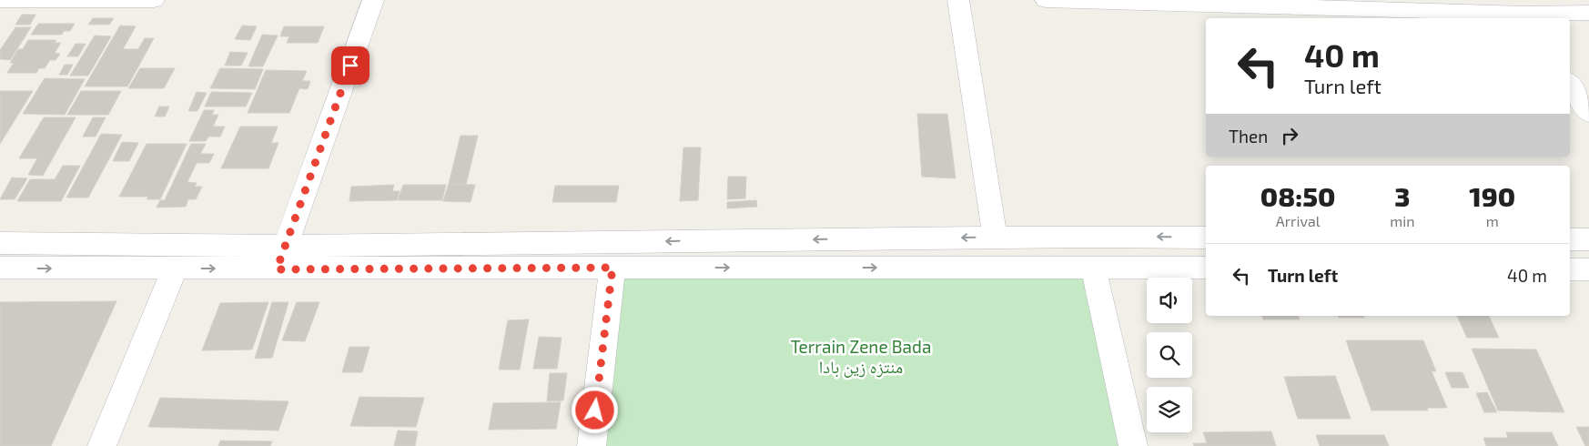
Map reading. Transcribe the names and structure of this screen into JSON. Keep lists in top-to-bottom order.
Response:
{
  "parks": ["Terrain Zene Bada منتزه زين بادا"],
  "page": {
    "turn": ["40 m", "Turn left"],
    "then": "Then",
    "eta": [
      "08:50",
      "Arrival",
      "3",
      "min",
      "190",
      "m"
    ],
    "list": [
      {
        "name": "Turn left",
        "value": "40 m"
      }
    ]
  }
}
